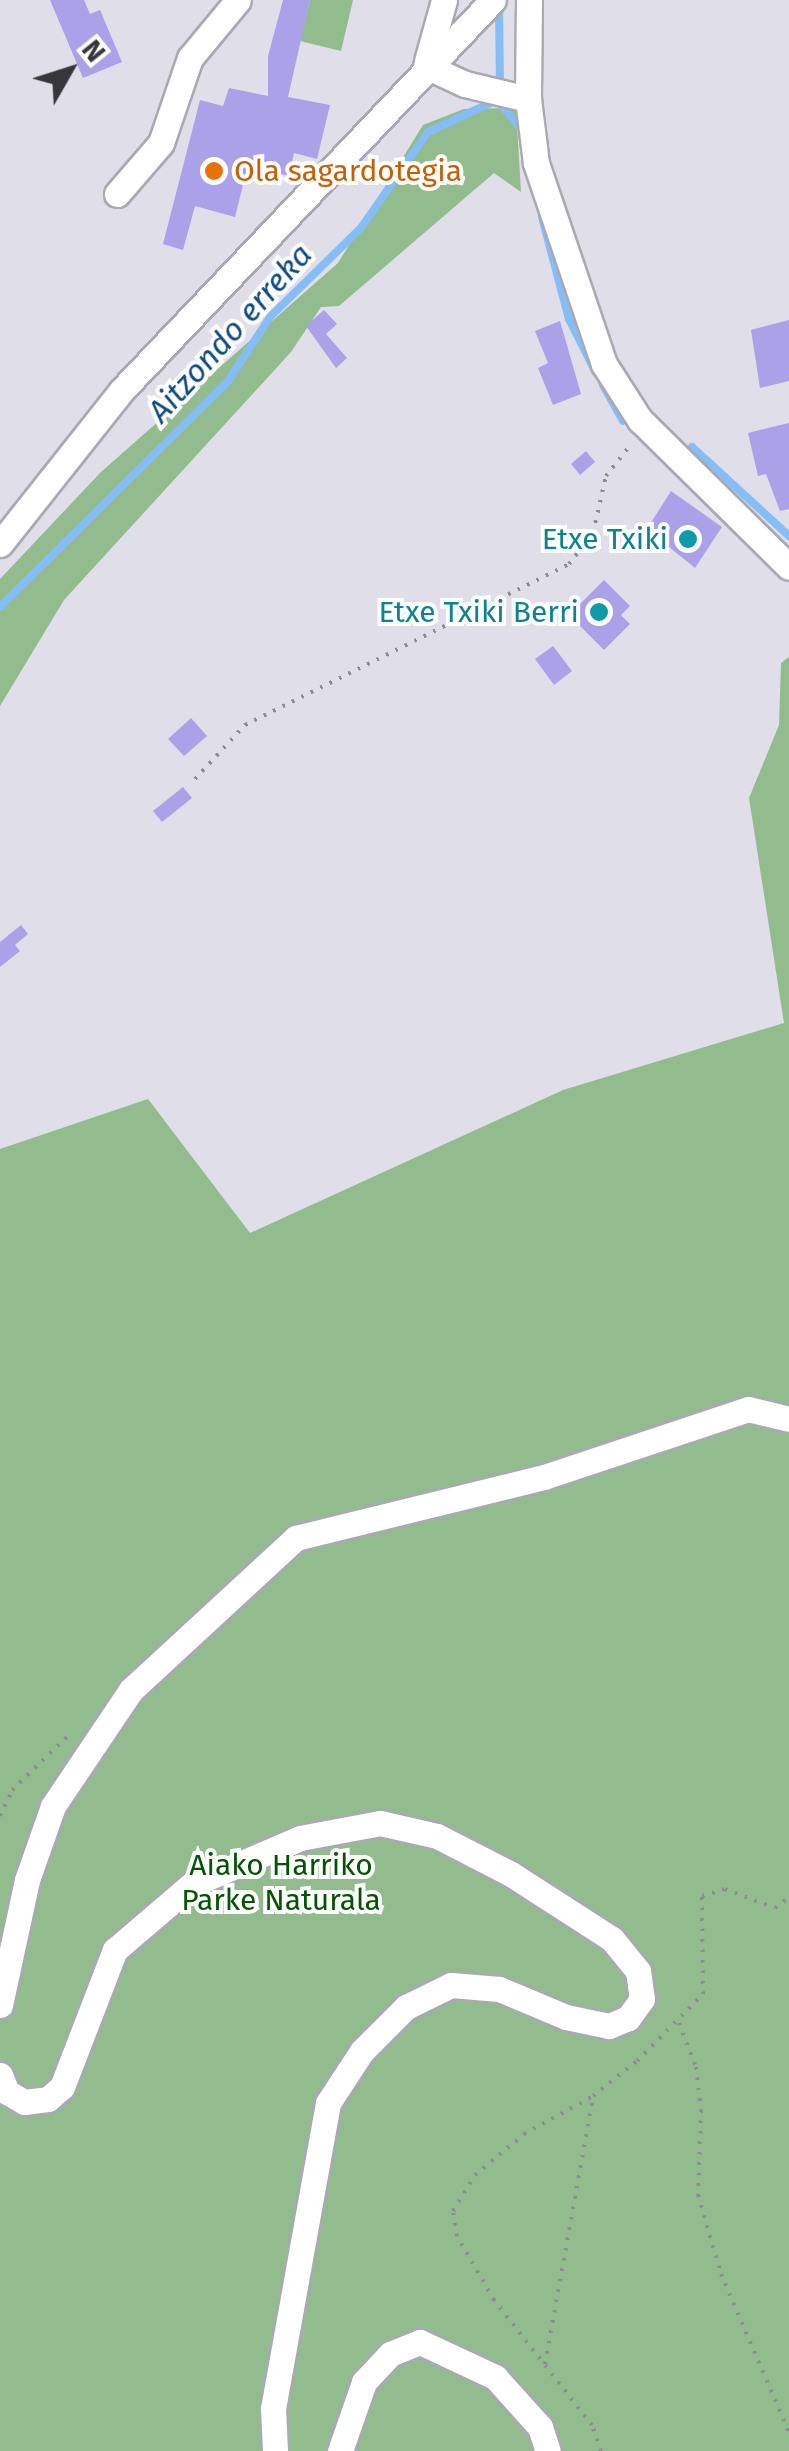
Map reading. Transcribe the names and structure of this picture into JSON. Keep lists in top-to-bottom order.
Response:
{
  "water": ["Aitzondo erreka"],
  "parks": ["Aiako Harriko Parke Naturala"],
  "places": ["Ola sagardotegia", "Etxe Txiki", "Etxe Txiki Berri"],
  "north": "top right"
}
